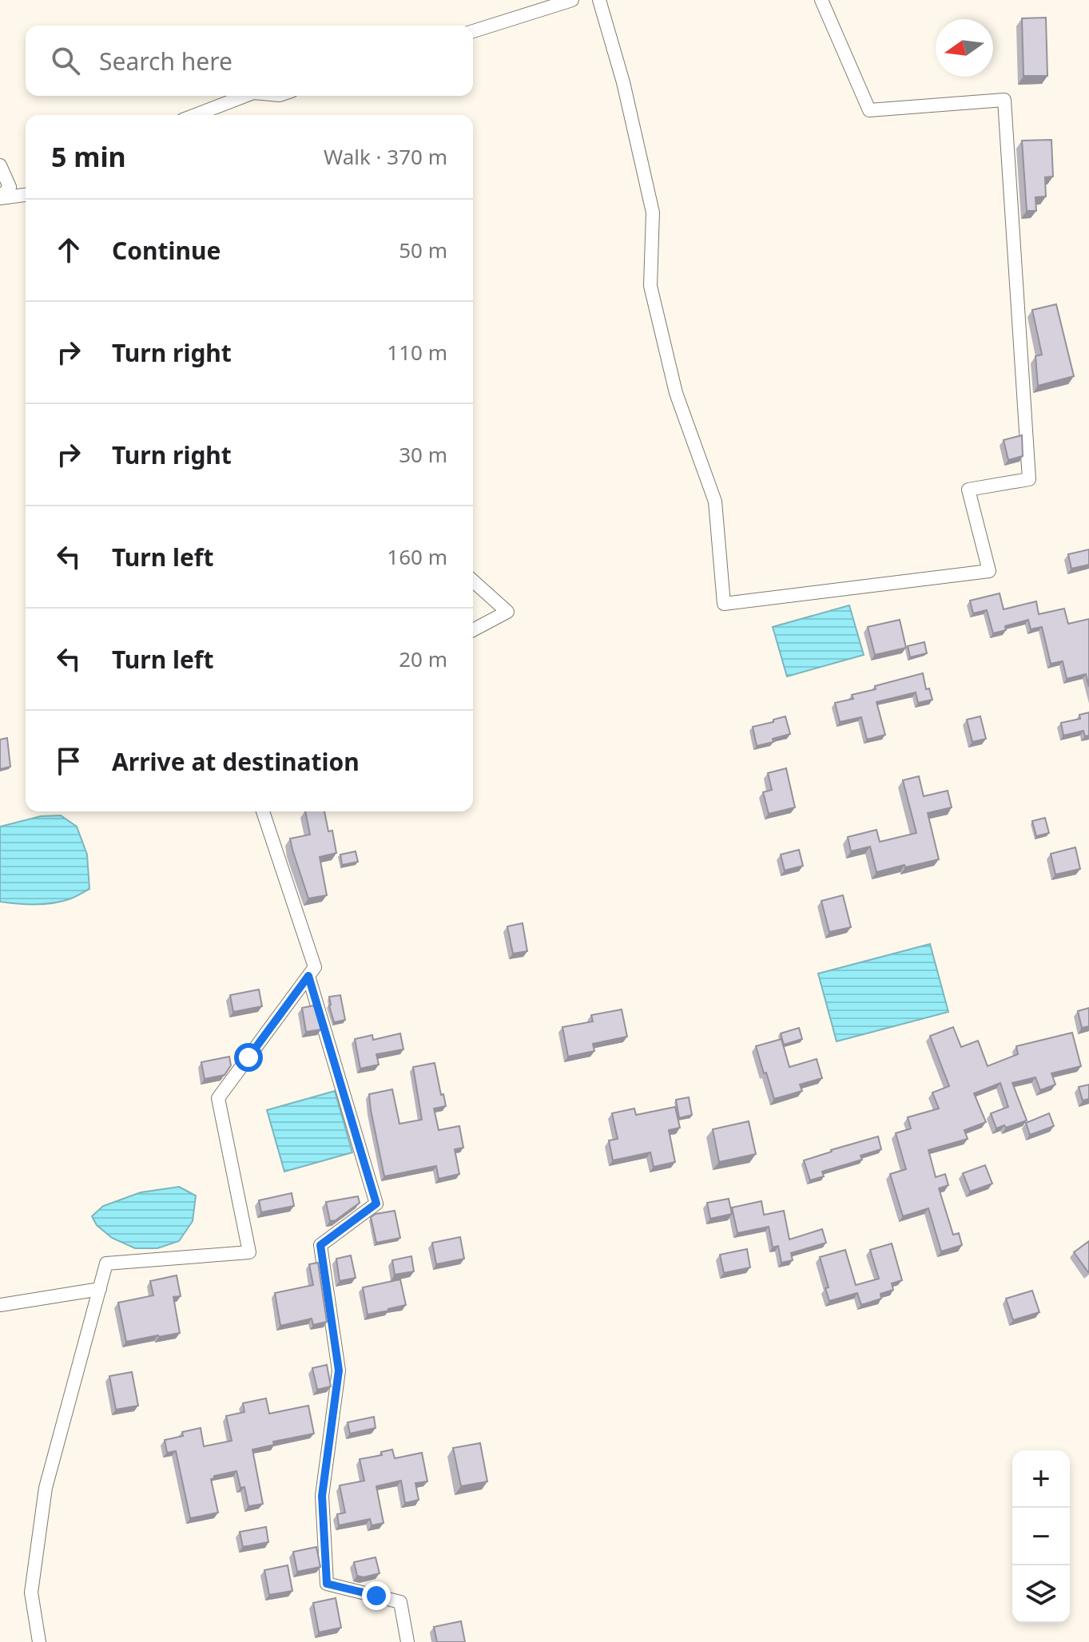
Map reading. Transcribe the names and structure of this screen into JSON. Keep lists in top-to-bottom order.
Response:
{
  "north": "left",
  "page": {
    "search": "Search here",
    "heading": ["5 min", "Walk · 370 m"],
    "list": [
      ["Continue", "50 m"],
      ["Turn right", "110 m"],
      ["Turn right", "30 m"],
      ["Turn left", "160 m"],
      ["Turn left", "20 m"],
      "Arrive at destination"
    ],
    "map_buttons": ["+", "−"]
  }
}
